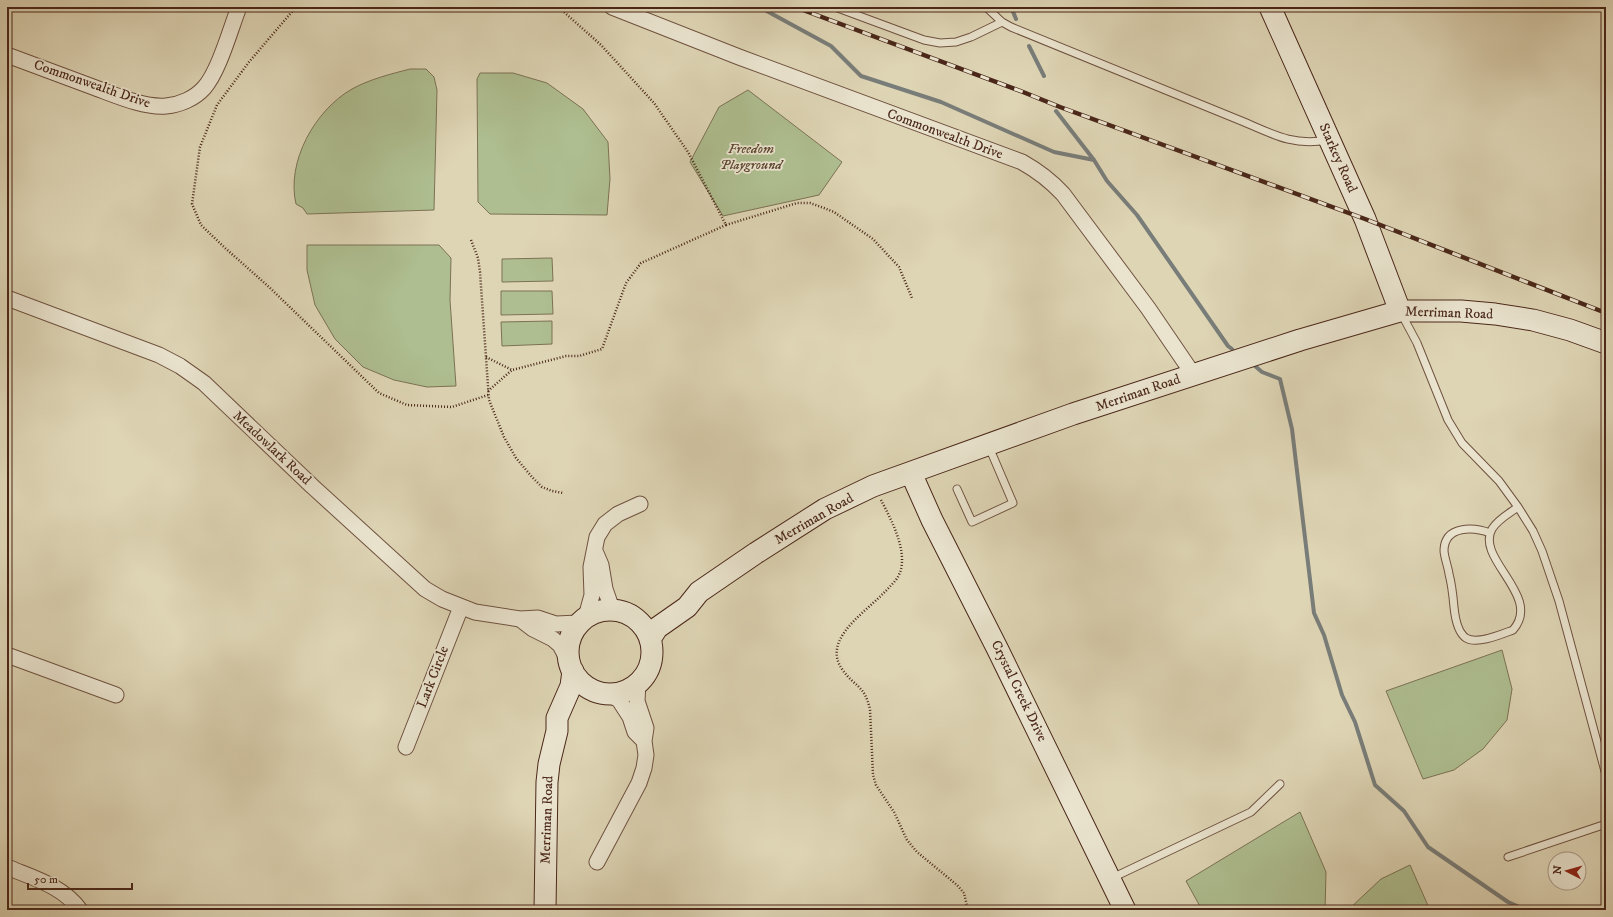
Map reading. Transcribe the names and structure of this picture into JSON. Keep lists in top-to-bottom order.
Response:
{
  "streets": {
    "main road": ["Starkey Road", "Merriman Road", "Crystal Creek Drive"],
    "street": ["Commonwealth Drive", "Meadowlark Road", "Lark Circle"]
  },
  "crossings": [
    ["Commonwealth Drive", "Merriman Road"],
    ["Starkey Road", "Merriman Road"],
    ["Merriman Road", "Meadowlark Road"],
    ["Merriman Road", "Crystal Creek Drive"],
    ["Meadowlark Road", "Lark Circle"]
  ],
  "parks": ["Freedom Playground"],
  "scale_bar": "50 m",
  "north": "left"
}
